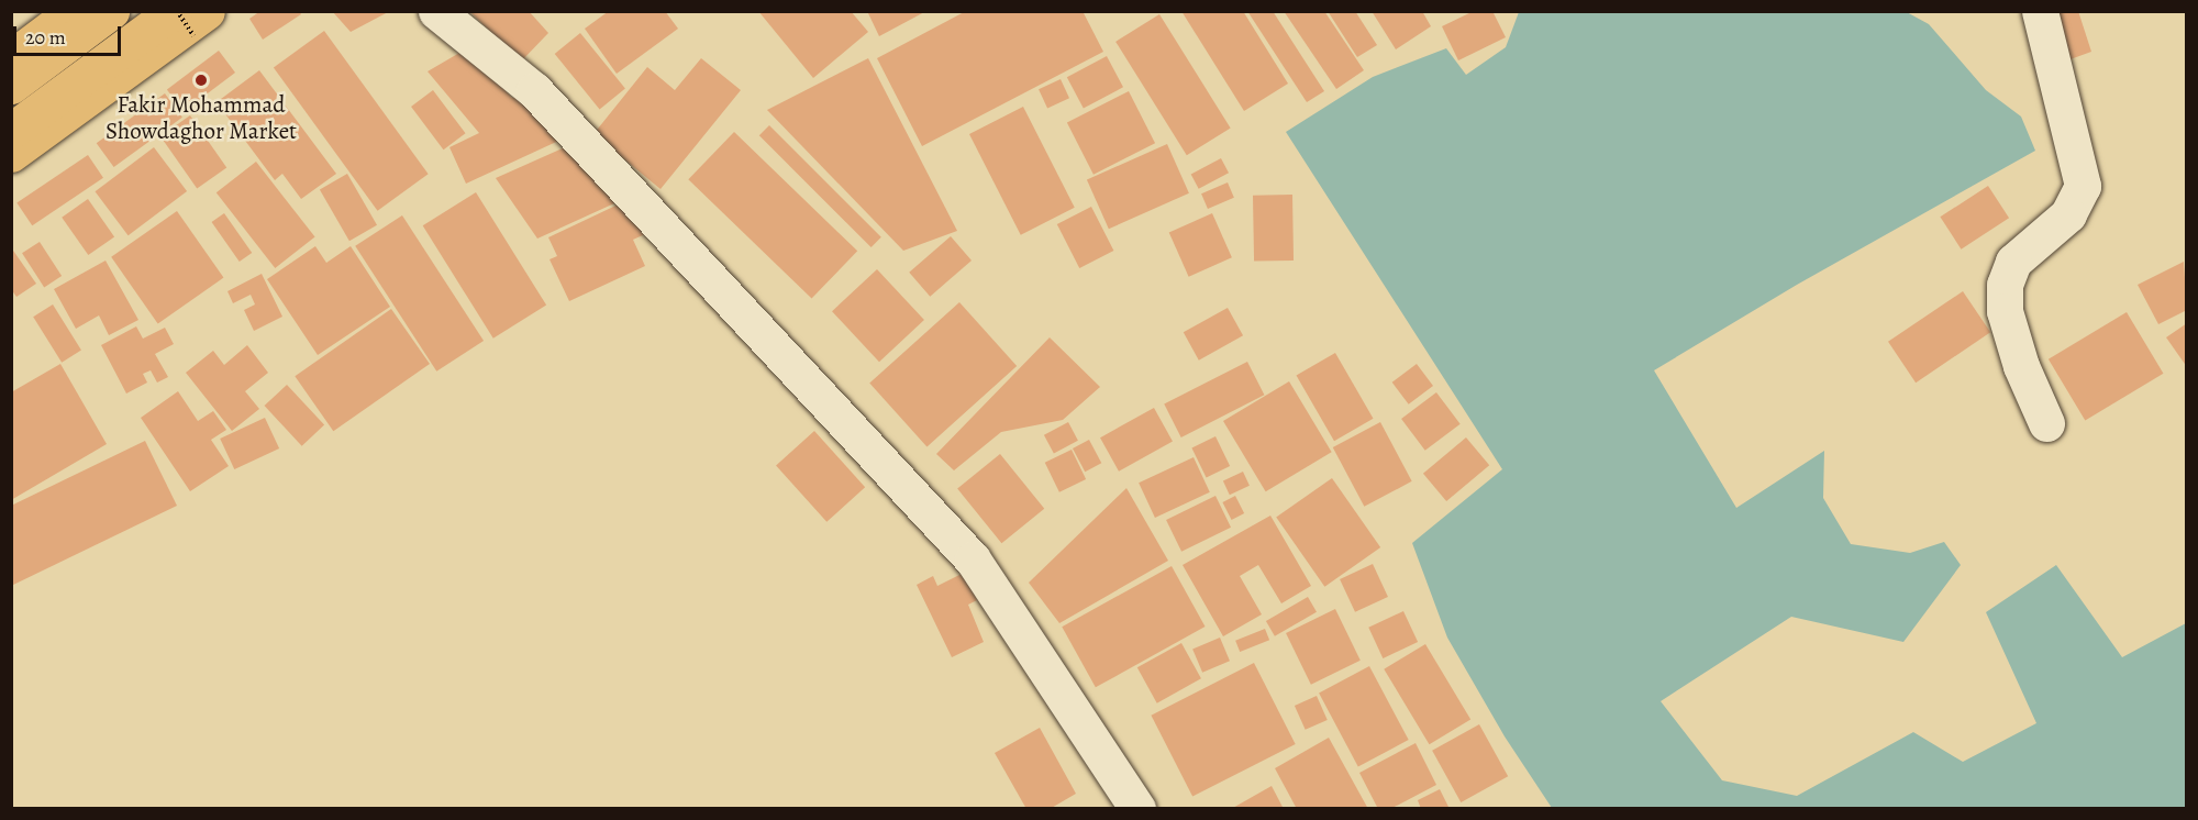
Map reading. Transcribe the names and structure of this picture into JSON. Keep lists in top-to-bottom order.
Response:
{
  "places": ["Fakir Mohammad Showdaghor Market"],
  "scale_bar": "20 m"
}
